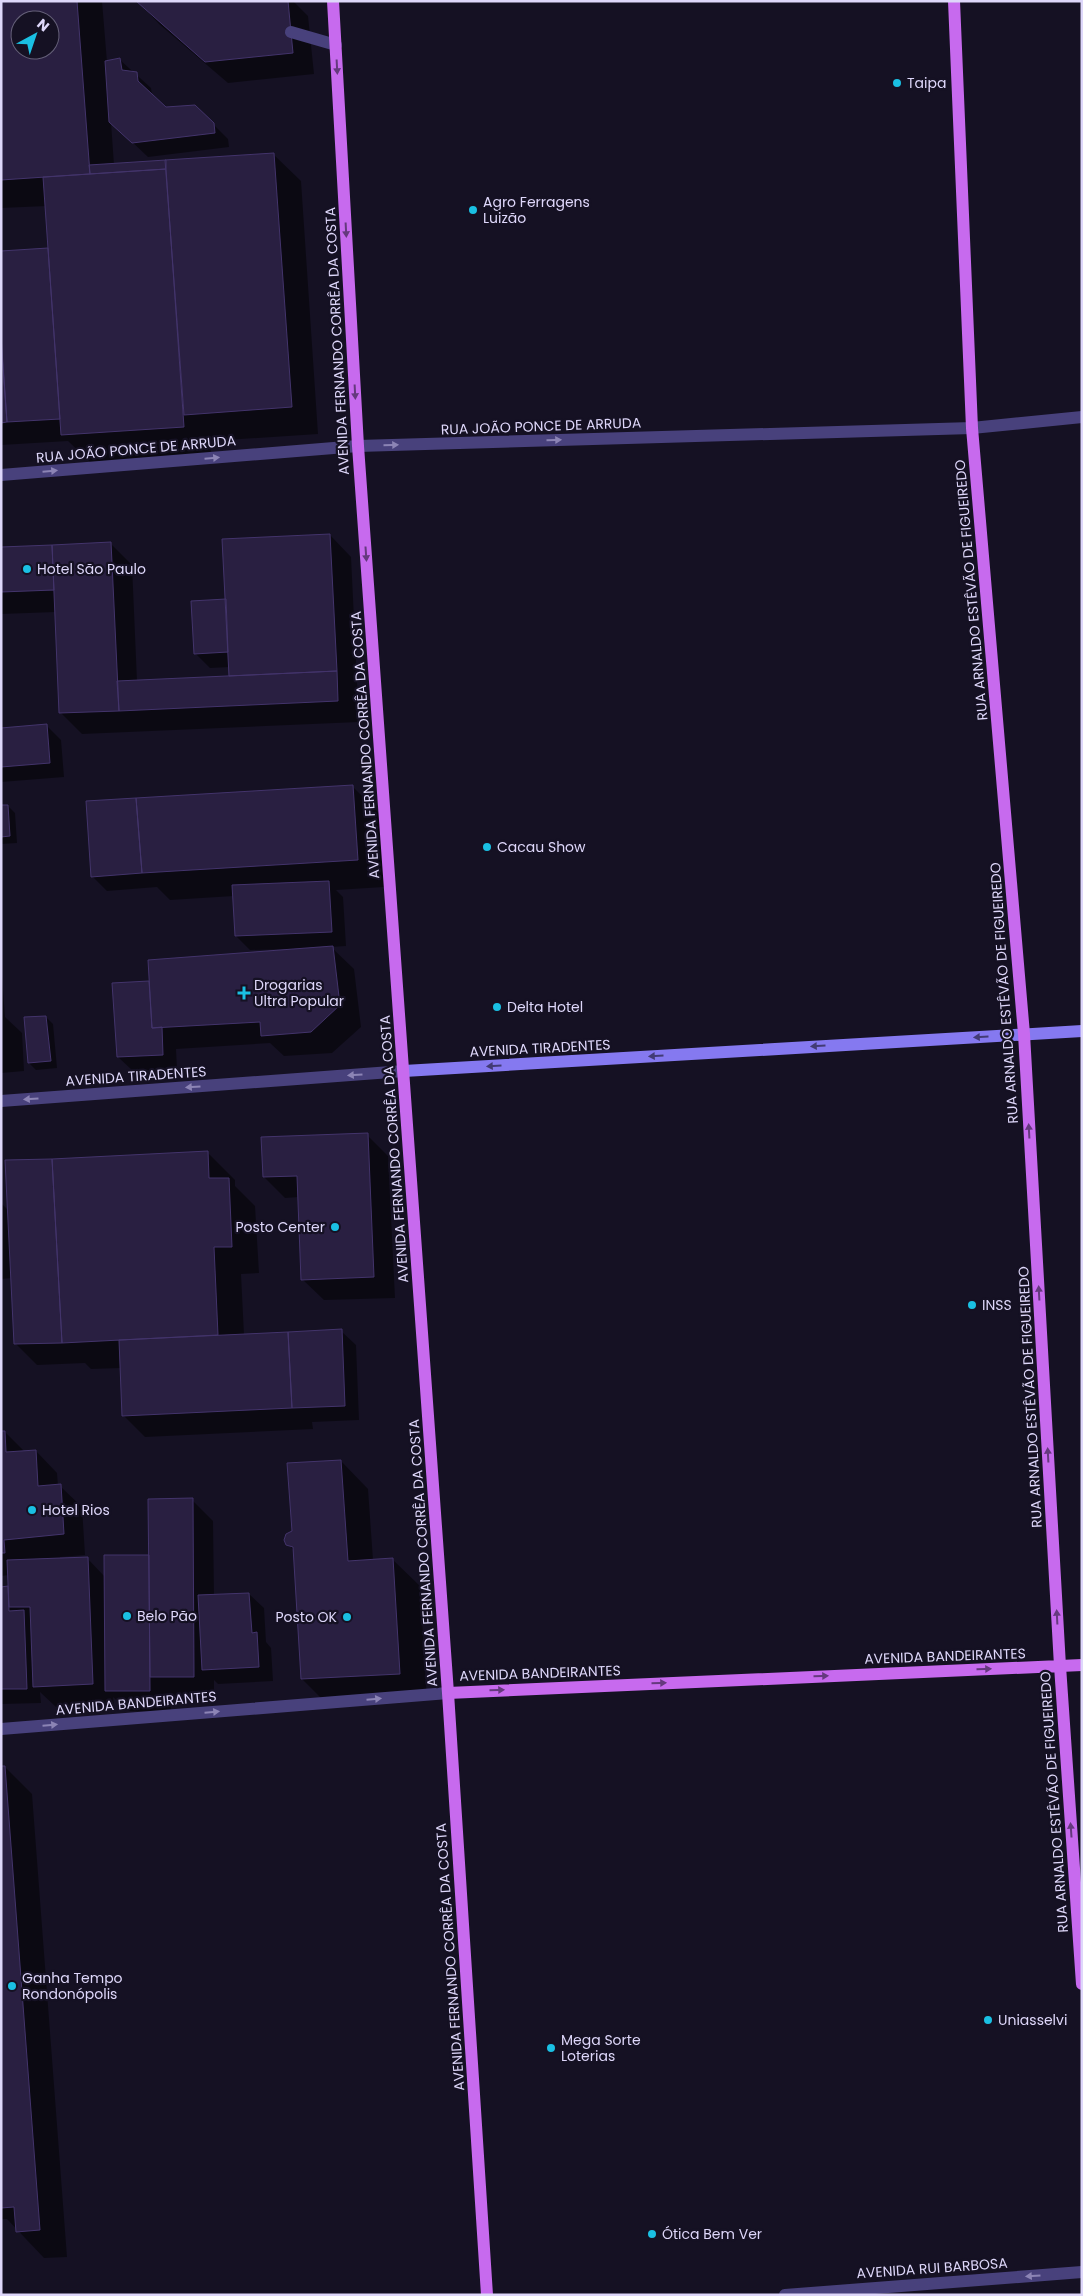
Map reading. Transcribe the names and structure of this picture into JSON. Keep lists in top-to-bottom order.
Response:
{
  "streets": {
    "main road": ["AVENIDA FERNANDO CORRÊA DA COSTA", "RUA ARNALDO ESTÊVÃO DE FIGUEIREDO", "AVENIDA BANDEIRANTES"],
    "street": ["RUA JOÃO PONCE DE ARRUDA", "AVENIDA TIRADENTES", "AVENIDA RUI BARBOSA"]
  },
  "crossings": [
    ["AVENIDA FERNANDO CORRÊA DA COSTA", "RUA JOÃO PONCE DE ARRUDA"],
    ["AVENIDA FERNANDO CORRÊA DA COSTA", "AVENIDA TIRADENTES"],
    ["AVENIDA FERNANDO CORRÊA DA COSTA", "AVENIDA BANDEIRANTES"],
    ["RUA JOÃO PONCE DE ARRUDA", "RUA ARNALDO ESTÊVÃO DE FIGUEIREDO"],
    ["RUA ARNALDO ESTÊVÃO DE FIGUEIREDO", "AVENIDA TIRADENTES"],
    ["RUA ARNALDO ESTÊVÃO DE FIGUEIREDO", "AVENIDA BANDEIRANTES"]
  ],
  "one_way": [
    "AVENIDA FERNANDO CORRÊA DA COSTA",
    "RUA JOÃO PONCE DE ARRUDA",
    "RUA ARNALDO ESTÊVÃO DE FIGUEIREDO",
    "AVENIDA TIRADENTES",
    "AVENIDA BANDEIRANTES",
    "AVENIDA RUI BARBOSA"
  ],
  "places": {
    "other": [
      "Taipa",
      "Agro Ferragens Luizão",
      "Hotel São Paulo",
      "Cacau Show",
      "Delta Hotel",
      "Posto Center",
      "INSS",
      "Hotel Rios",
      "Belo Pão",
      "Posto OK",
      "Ganha Tempo Rondonópolis",
      "Uniasselvi",
      "Mega Sorte Loterias",
      "Ótica Bem Ver"
    ],
    "health": ["Drogarias Ultra Popular"]
  },
  "north": "top right"
}
